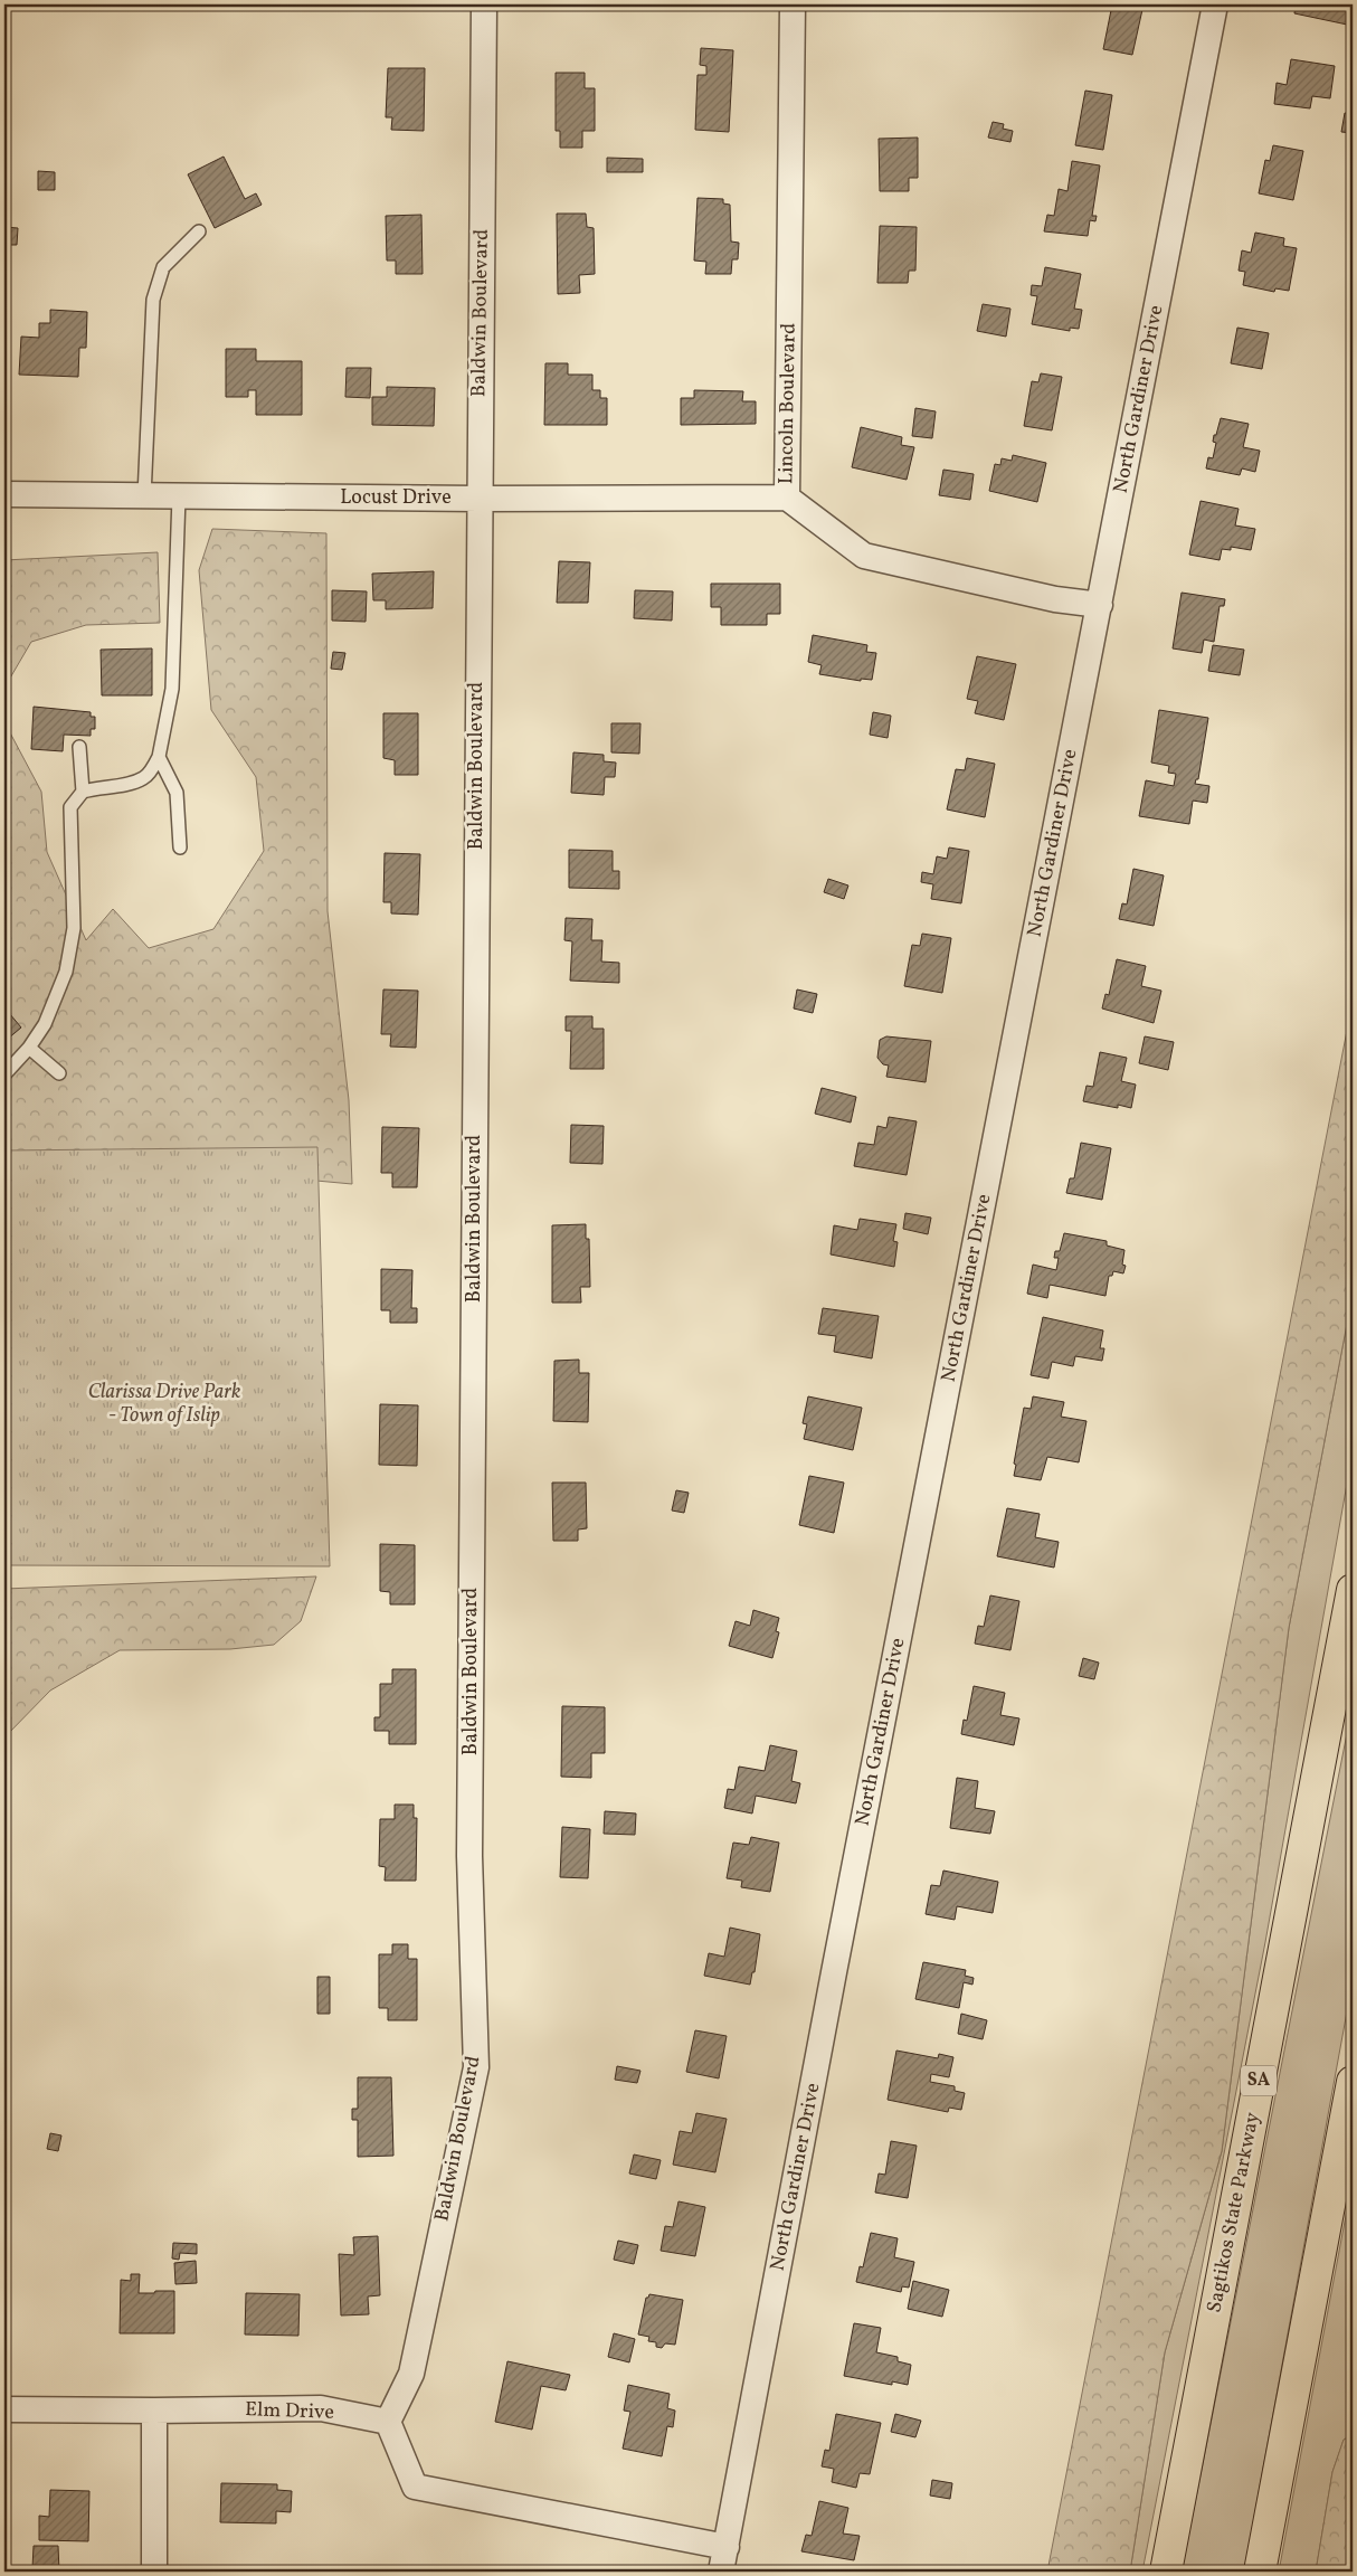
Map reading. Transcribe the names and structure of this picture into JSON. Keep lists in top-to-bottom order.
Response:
{
  "streets": {
    "highway": ["SA", "Sagtikos State Parkway"],
    "street": [
      "Baldwin Boulevard",
      "North Gardiner Drive",
      "Lincoln Boulevard",
      "Locust Drive",
      "Elm Drive"
    ]
  },
  "crossings": [
    ["Baldwin Boulevard", "Locust Drive"],
    ["Baldwin Boulevard", "Elm Drive"],
    ["North Gardiner Drive", "Lincoln Boulevard"],
    ["Lincoln Boulevard", "Locust Drive"]
  ],
  "parks": ["Clarissa Drive Park - Town of Islip"]
}
